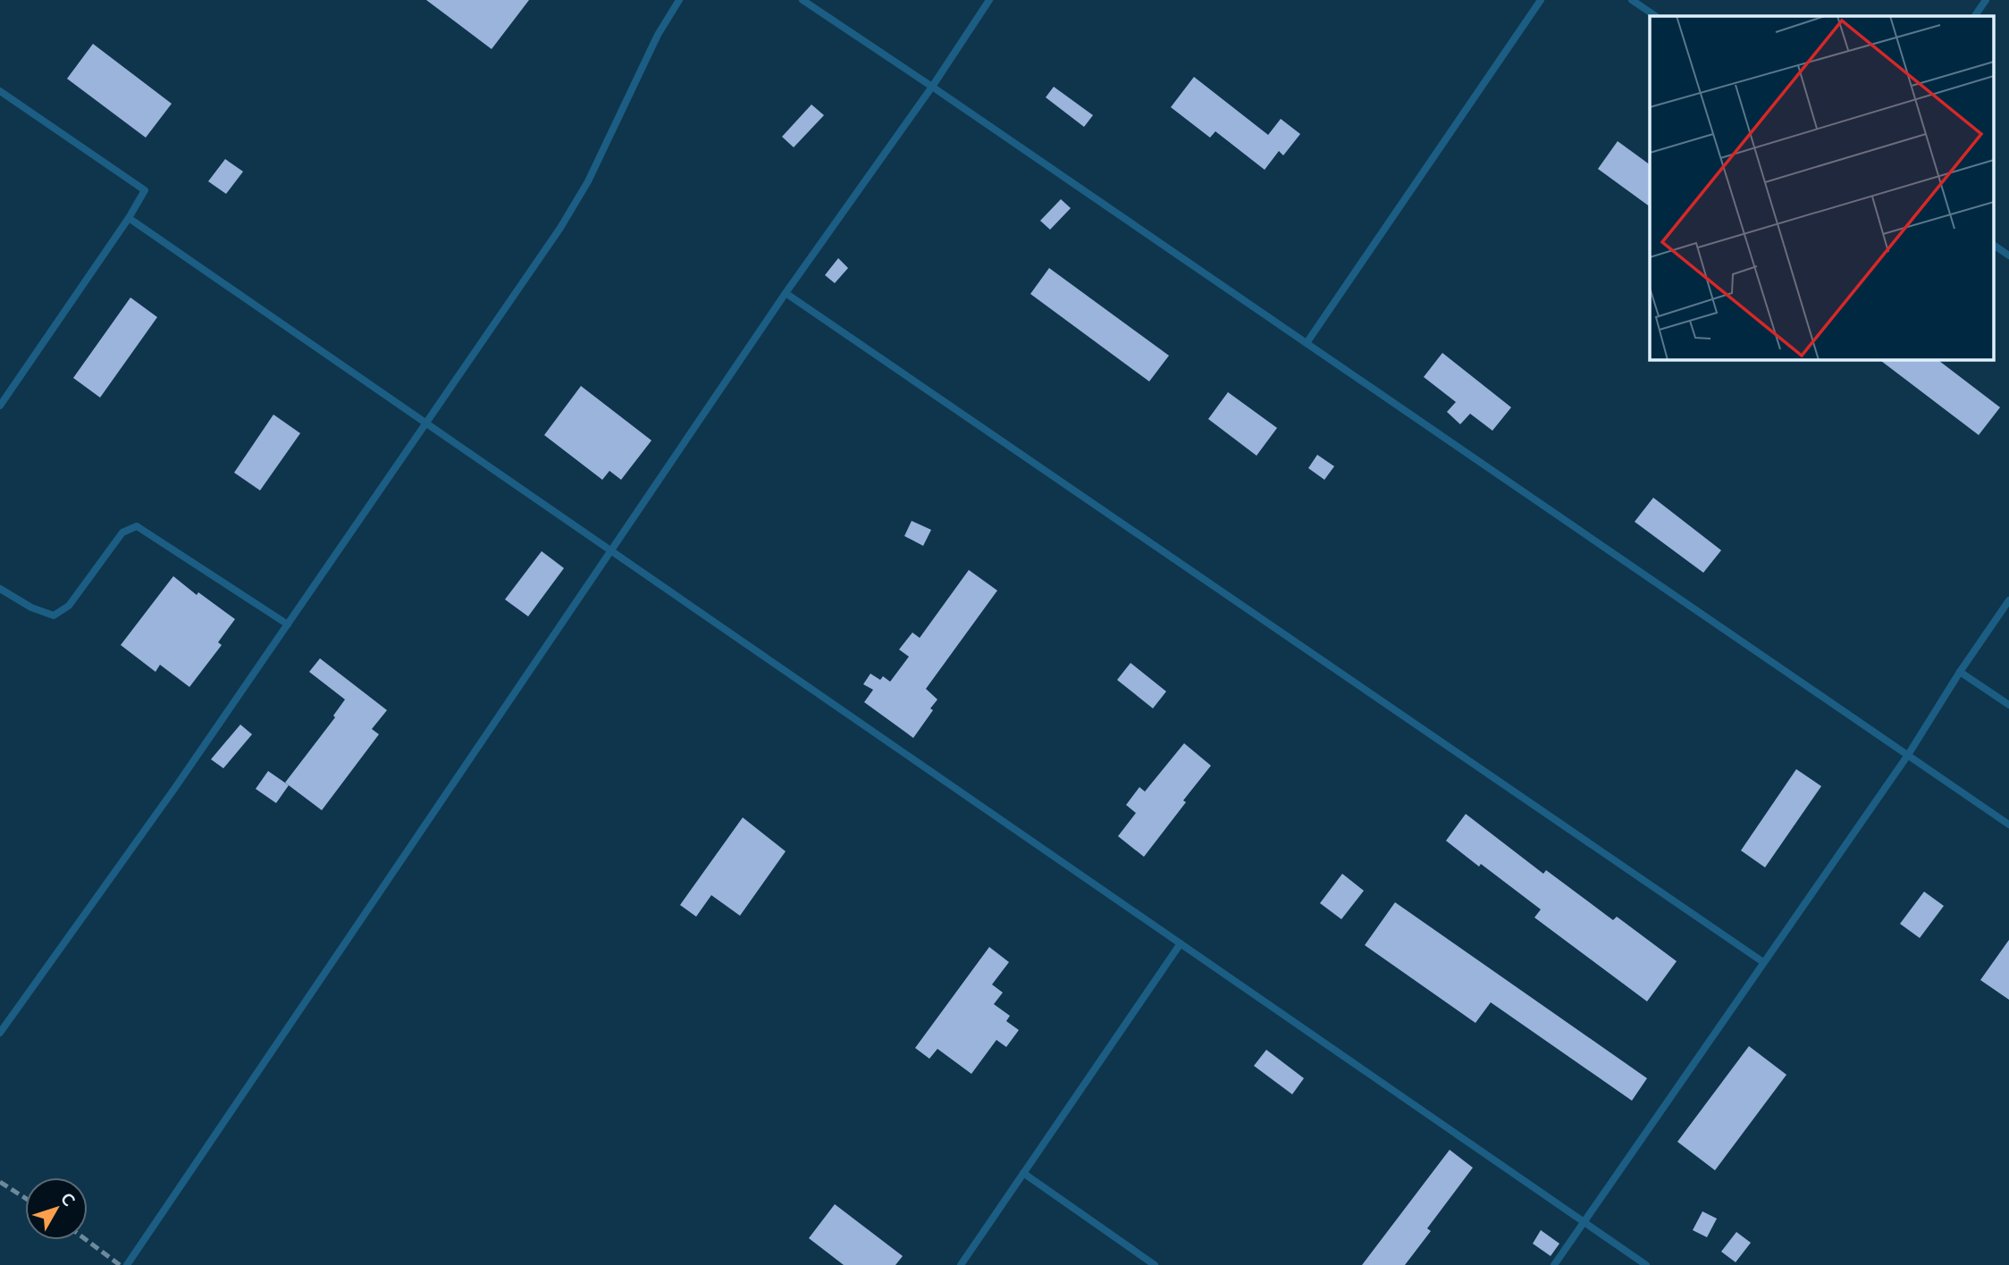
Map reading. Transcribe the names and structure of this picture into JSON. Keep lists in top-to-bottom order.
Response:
{
  "north": "top right"
}
